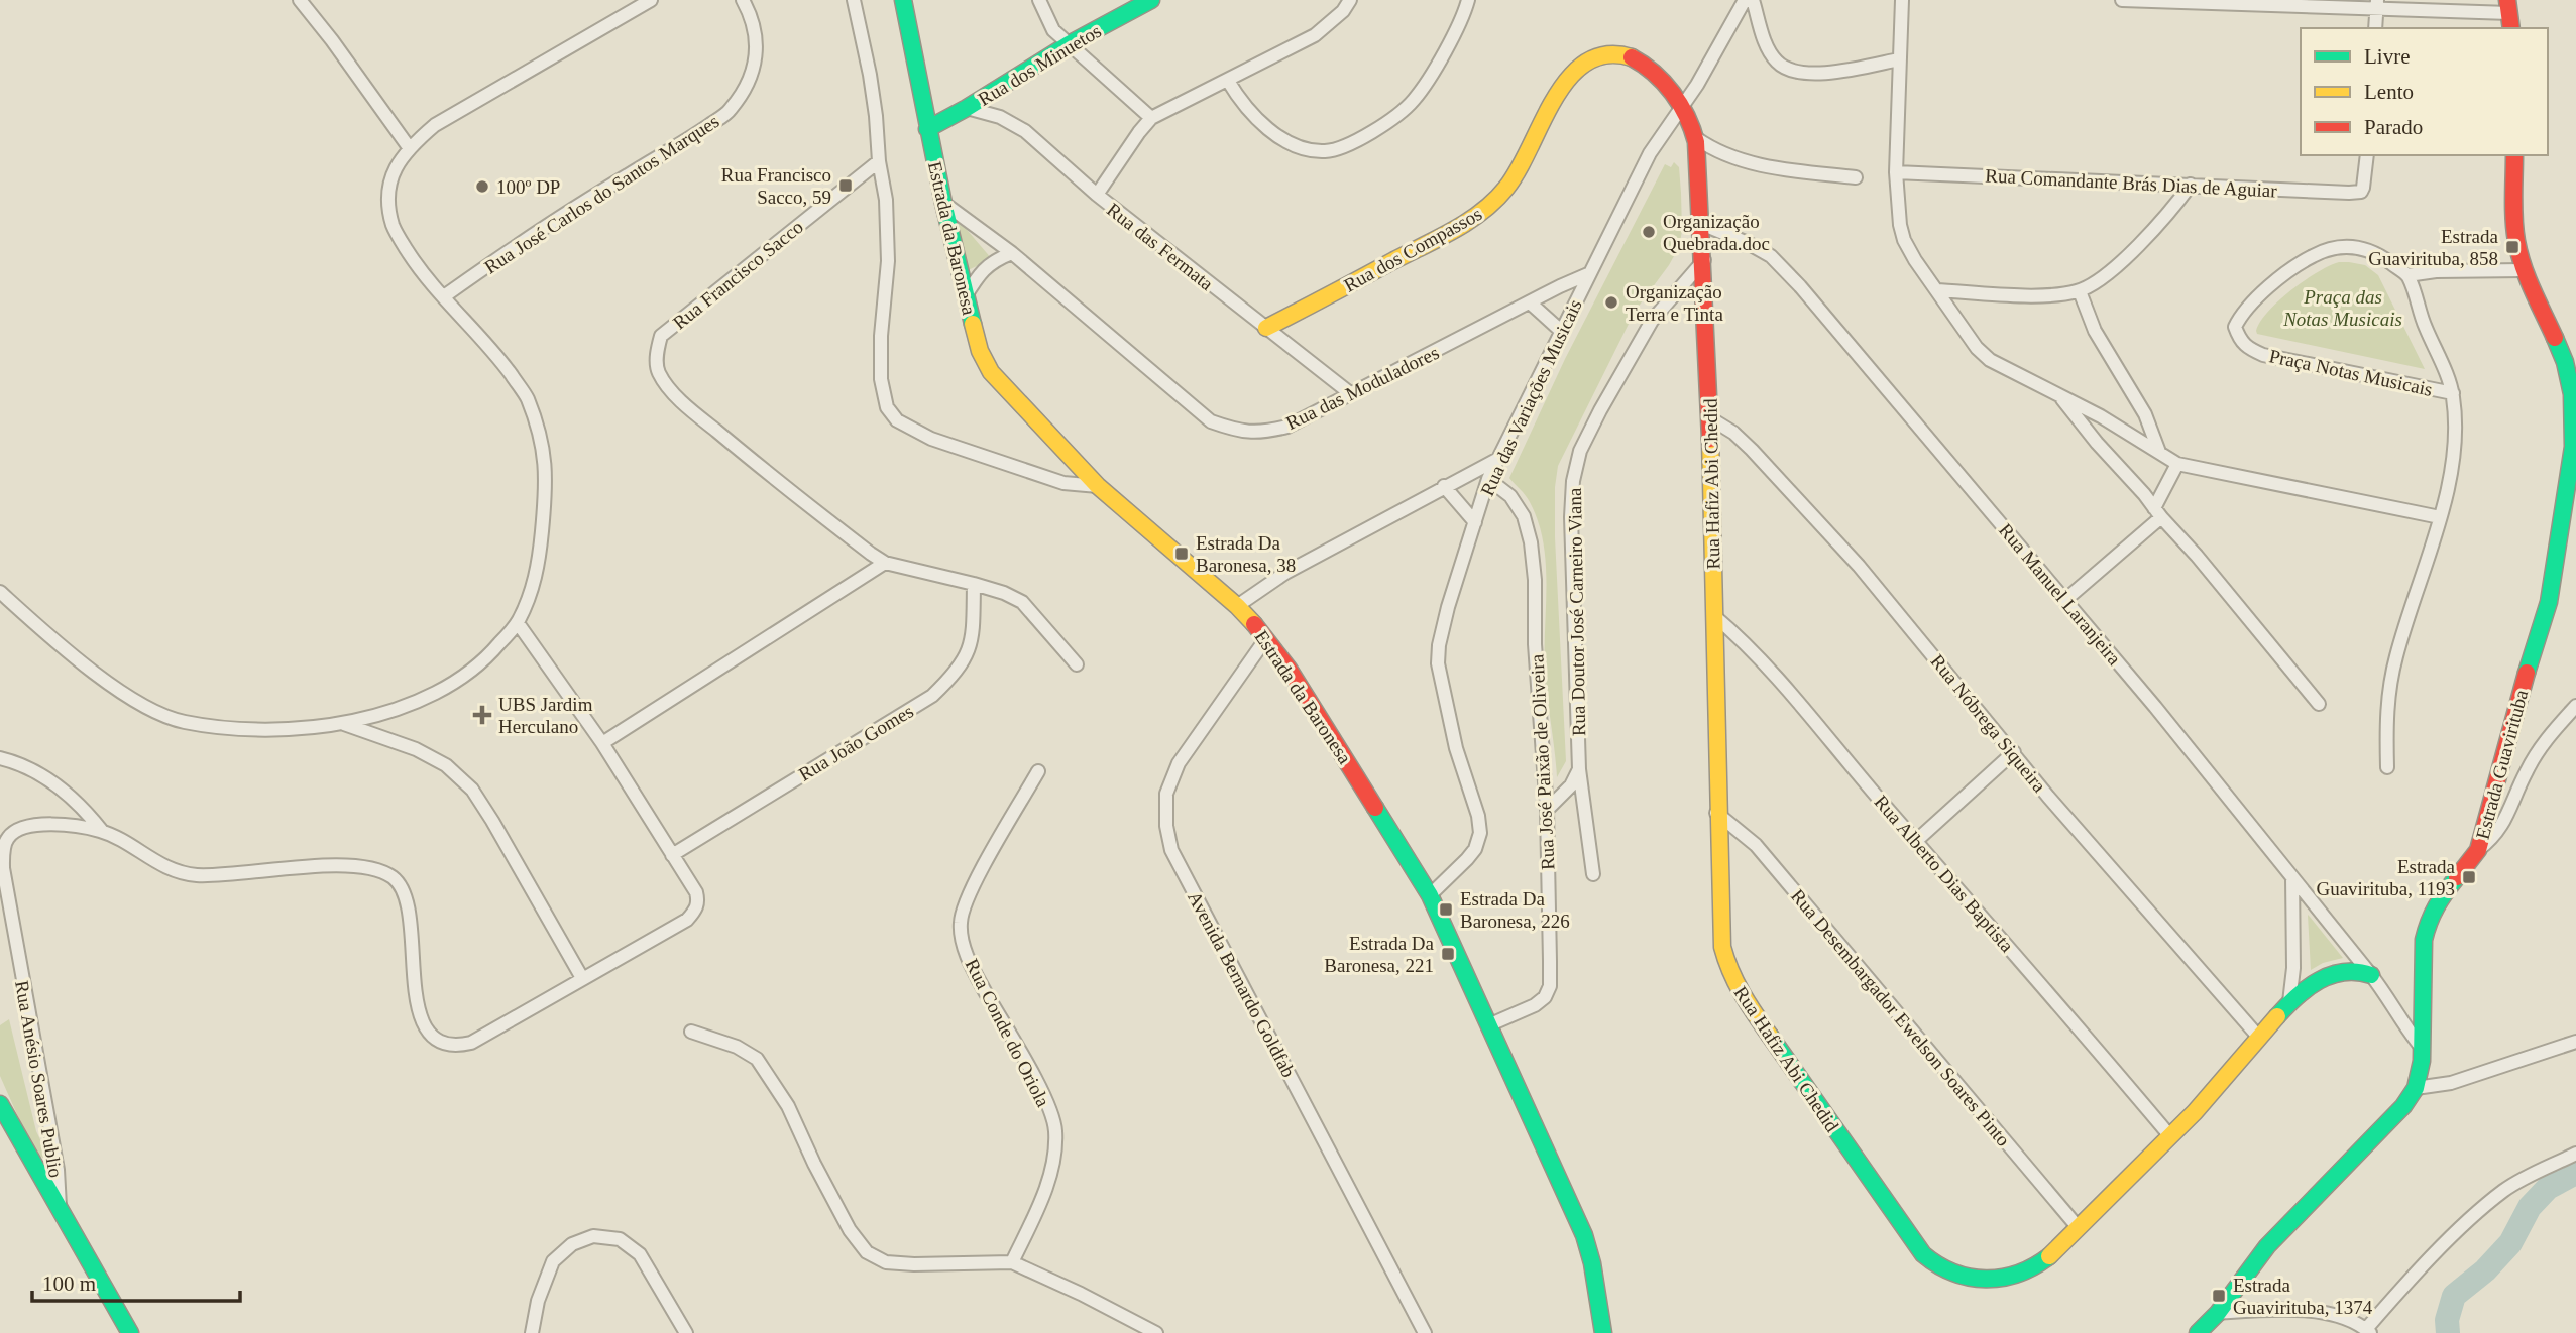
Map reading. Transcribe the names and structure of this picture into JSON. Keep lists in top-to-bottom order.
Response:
{
  "streets": {
    "street": [
      "Rua dos Minuetos",
      "Rua Comandante Brás Dias de Aguiar",
      "Rua José Carlos do Santos Marques",
      "Estrada da Baronesa",
      "Rua das Fermata",
      "Rua dos Compassos",
      "Rua Francisco Sacco",
      "Praça Notas Musicais",
      "Rua das Moduladores",
      "Rua das Variações Musicais",
      "Rua Hafiz Abi Chedid",
      "Rua Manuel Laranjeira",
      "Rua Doutor José Carneiro Viana",
      "Rua Nóbrega Siqueira",
      "Rua João Gomes",
      "Rua José Paixão de Oliveira",
      "Estrada Guavirituba",
      "Rua Alberto Dias Baptista",
      "Avenida Bernardo Goldfab",
      "Rua Desembargador Ewelson Soares Pinto",
      "Rua Conde do Oriola",
      "Rua Anésio Soares Publio"
    ]
  },
  "crossings": [
    ["Rua dos Minuetos", "Estrada da Baronesa"],
    ["Rua dos Minuetos", "Rua das Fermata"],
    ["Estrada da Baronesa", "Rua das Moduladores"],
    ["Estrada da Baronesa", "Rua das Variações Musicais"],
    ["Estrada da Baronesa", "Rua José Paixão de Oliveira"],
    ["Estrada da Baronesa", "Avenida Bernardo Goldfab"],
    ["Rua das Fermata", "Rua dos Compassos"],
    ["Rua das Fermata", "Rua das Moduladores"],
    ["Rua dos Compassos", "Rua das Variações Musicais"],
    ["Rua dos Compassos", "Rua Hafiz Abi Chedid"],
    ["Rua Francisco Sacco", "Rua João Gomes"],
    ["Rua das Moduladores", "Rua das Variações Musicais"],
    ["Rua das Variações Musicais", "Rua José Paixão de Oliveira"],
    ["Rua Hafiz Abi Chedid", "Rua Manuel Laranjeira"],
    ["Rua Hafiz Abi Chedid", "Rua Doutor José Carneiro Viana"],
    ["Rua Hafiz Abi Chedid", "Rua Nóbrega Siqueira"],
    ["Rua Hafiz Abi Chedid", "Rua Alberto Dias Baptista"],
    ["Rua Hafiz Abi Chedid", "Rua Desembargador Ewelson Soares Pinto"],
    ["Rua Manuel Laranjeira", "Estrada Guavirituba"]
  ],
  "parks": ["Praça das Notas Musicais"],
  "places": {
    "transit": [
      "Rua Francisco Sacco, 59",
      "Estrada Guavirituba, 858",
      "Estrada Da Baronesa, 38",
      "Estrada Guavirituba, 1193",
      "Estrada Da Baronesa, 226",
      "Estrada Da Baronesa, 221",
      "Estrada Guavirituba, 1374"
    ],
    "other": ["100º DP", "Organização Quebrada.doc", "Organização Terra e Tinta"],
    "health": ["UBS Jardim Herculano"]
  },
  "legend": ["Livre", "Lento", "Parado"],
  "scale_bar": "100 m"
}
